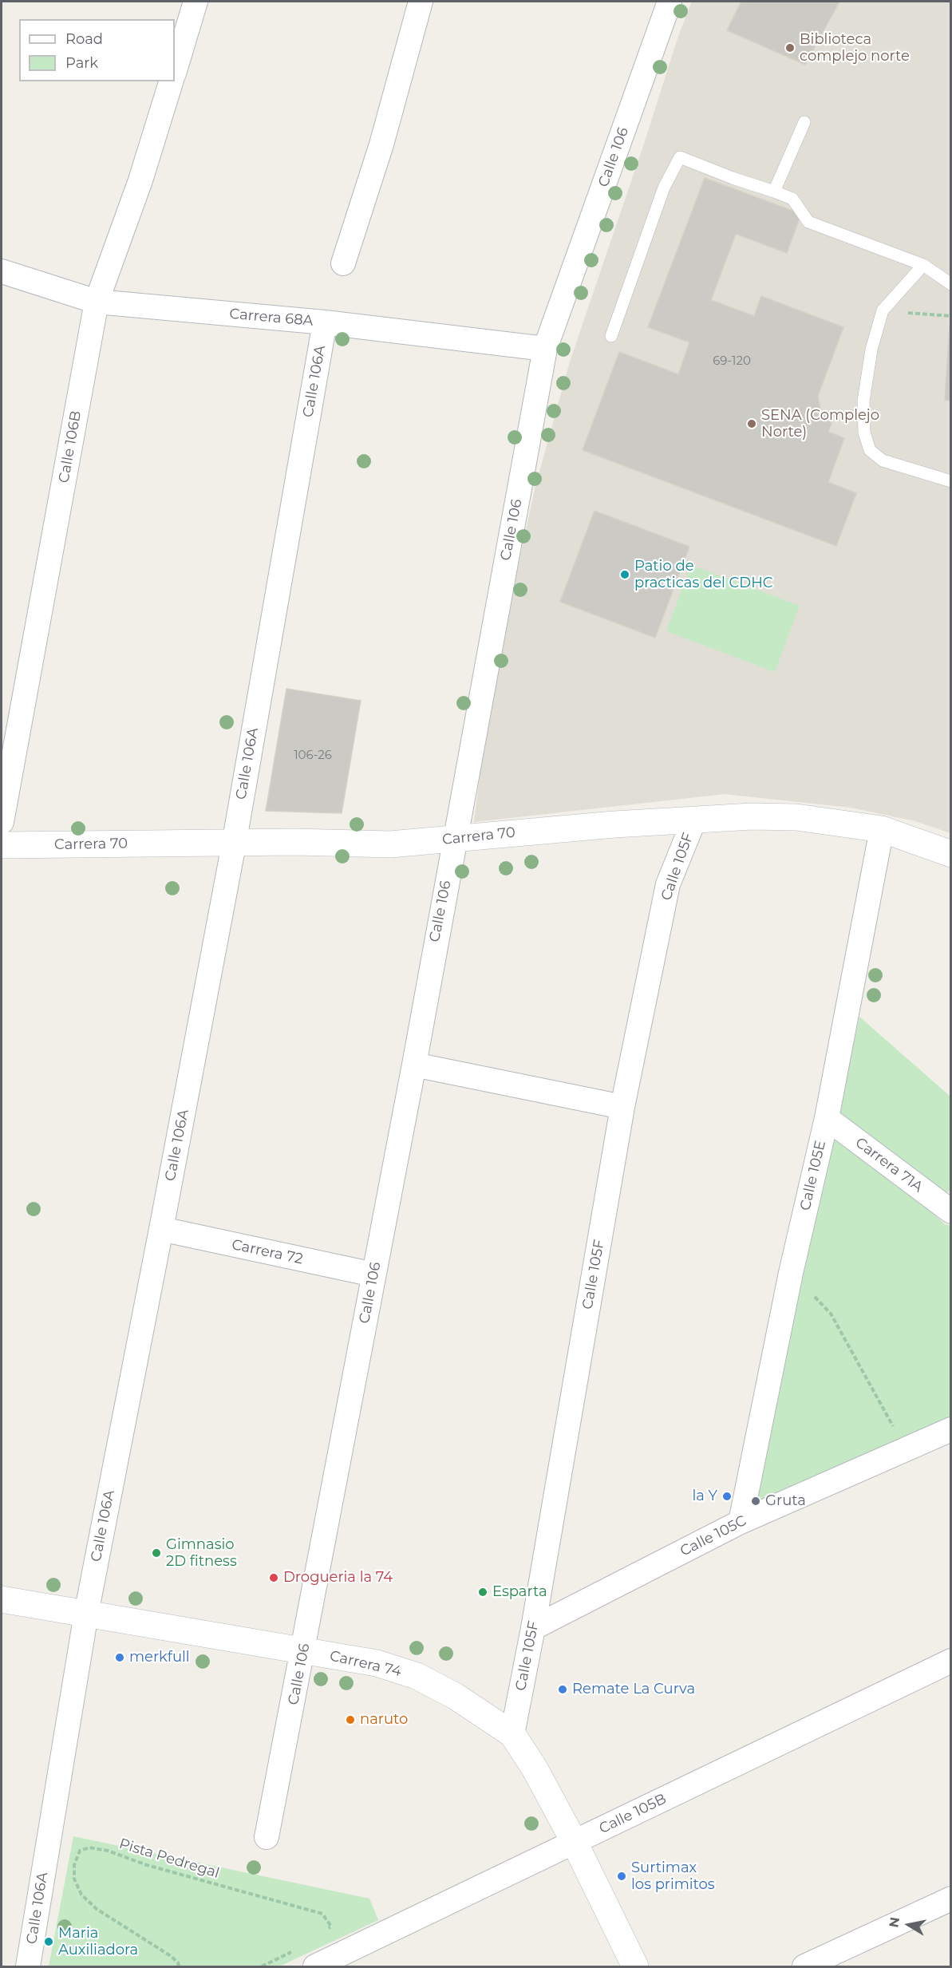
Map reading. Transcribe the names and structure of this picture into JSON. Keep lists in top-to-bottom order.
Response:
{
  "streets": {
    "street": [
      "Calle 106",
      "Carrera 68A",
      "Calle 106A",
      "Calle 106B",
      "Carrera 70",
      "Calle 105F",
      "Carrera 71A",
      "Calle 105E",
      "Carrera 72",
      "Calle 105C",
      "Carrera 74",
      "Calle 105B"
    ],
    "path": ["Pista Pedregal"]
  },
  "crossings": [
    ["Calle 106", "Carrera 68A"],
    ["Calle 106", "Carrera 70"],
    ["Calle 106", "Carrera 72"],
    ["Calle 106", "Carrera 74"],
    ["Carrera 68A", "Calle 106A"],
    ["Carrera 68A", "Calle 106B"],
    ["Calle 106A", "Carrera 70"],
    ["Calle 106A", "Carrera 72"],
    ["Calle 106A", "Carrera 74"],
    ["Carrera 70", "Calle 105F"],
    ["Carrera 70", "Calle 105E"],
    ["Calle 105F", "Calle 105C"],
    ["Calle 105F", "Carrera 74"],
    ["Carrera 71A", "Calle 105E"],
    ["Calle 105E", "Calle 105C"],
    ["Carrera 74", "Calle 105B"]
  ],
  "places": [
    "Biblioteca complejo norte",
    "SENA (Complejo Norte)",
    "Patio de practicas del CDHC",
    "la Y",
    "Gruta",
    "Gimnasio 2D fitness",
    "Drogueria la 74",
    "Esparta",
    "merkfull",
    "Remate La Curva",
    "naruto",
    "Surtimax los primitos",
    "Maria Auxiliadora"
  ],
  "house_numbers": ["69-120", "106-26"],
  "legend": ["Road", "Park"],
  "north": "left"
}
